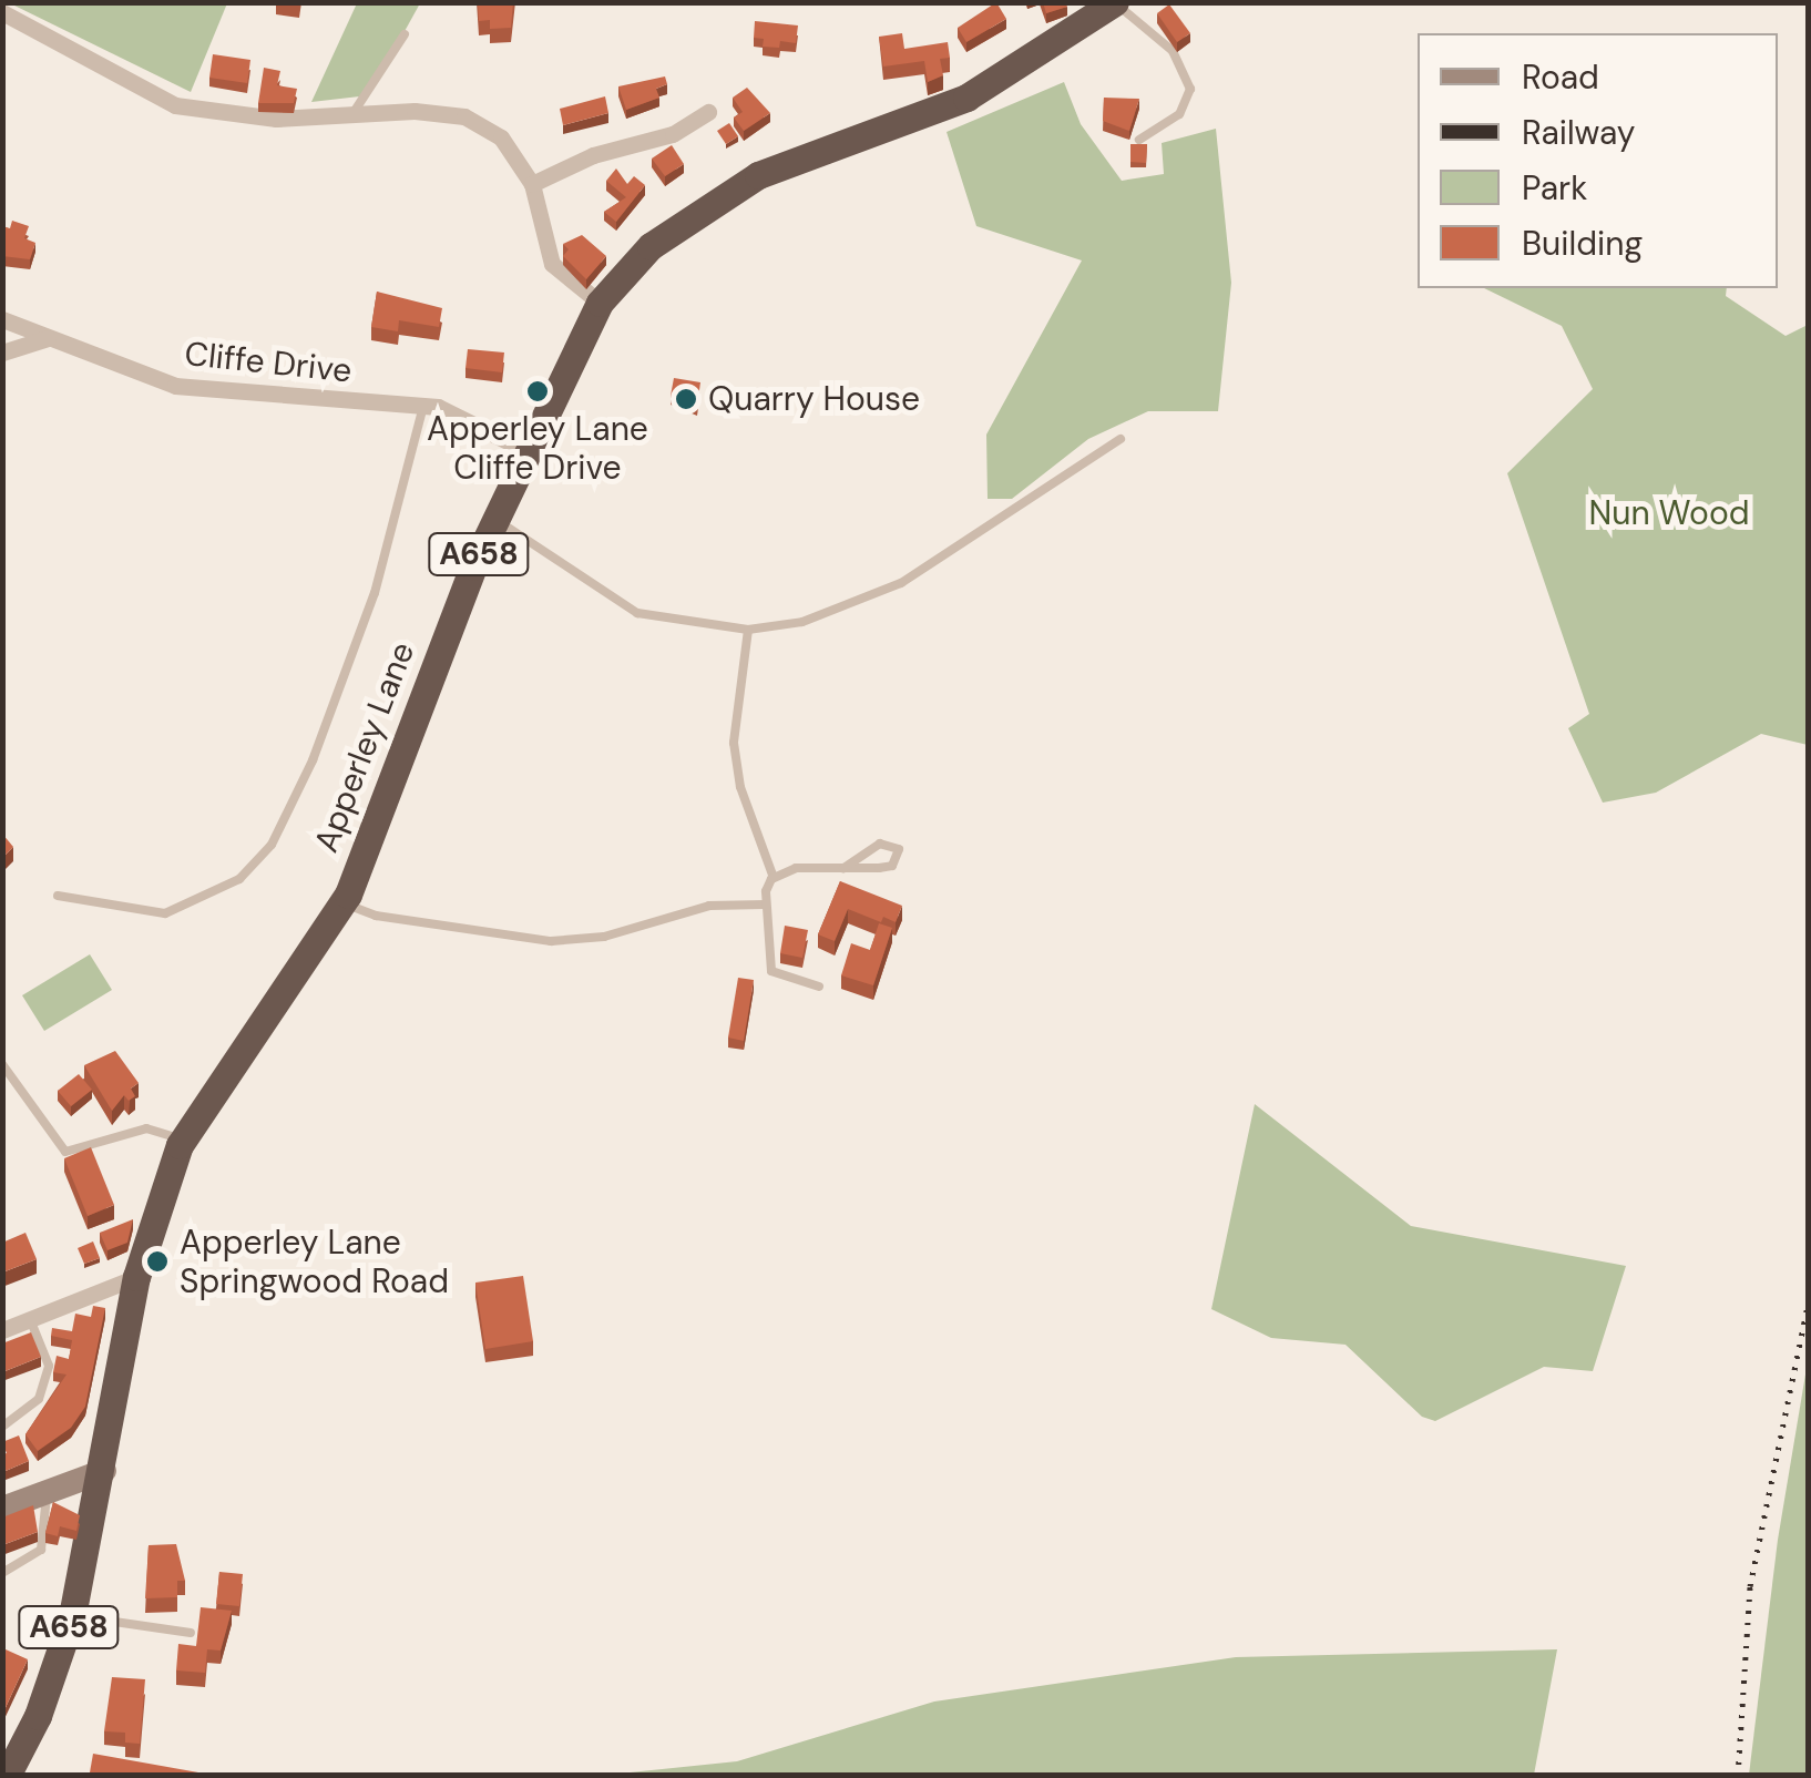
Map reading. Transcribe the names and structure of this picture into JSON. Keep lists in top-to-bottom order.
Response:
{
  "streets": {
    "highway": ["A658", "Apperley Lane"],
    "street": ["Cliffe Drive"]
  },
  "crossings": [
    ["Cliffe Drive", "Apperley Lane"]
  ],
  "parks": ["Nun Wood"],
  "places": ["Apperley Lane Cliffe Drive", "Quarry House", "Apperley Lane Springwood Road"],
  "legend": [
    "Road",
    "Railway",
    "Park",
    "Building"
  ]
}
